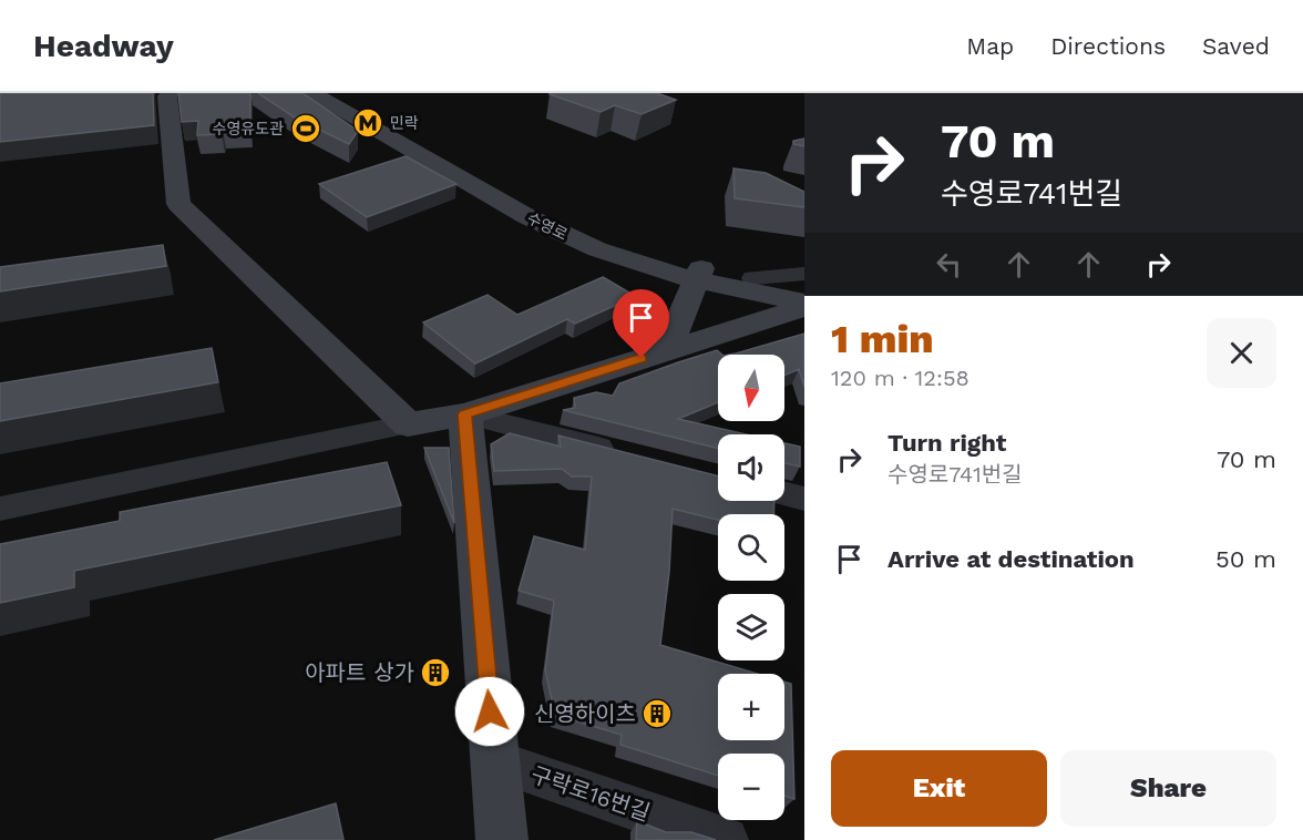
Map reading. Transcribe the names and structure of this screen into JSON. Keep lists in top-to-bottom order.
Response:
{
  "streets": {
    "street": ["수영로", "구락로16번길"]
  },
  "places": {
    "metro station": ["민락"],
    "sports": ["수영유도관"],
    "building": ["아파트 상가", "신영하이츠"]
  },
  "north": "bottom",
  "page": {
    "header": "Headway",
    "nav": ["Map", "Directions", "Saved"],
    "turn": ["70 m", "수영로741번길"],
    "heading": ["1 min", "120 m · 12:58"],
    "map_buttons": ["+", "−"],
    "list": [
      {
        "name": "Turn right",
        "note": "수영로741번길",
        "value": "70 m"
      },
      {
        "name": "Arrive at destination",
        "value": "50 m"
      }
    ],
    "buttons": ["Exit", "Share"]
  }
}
